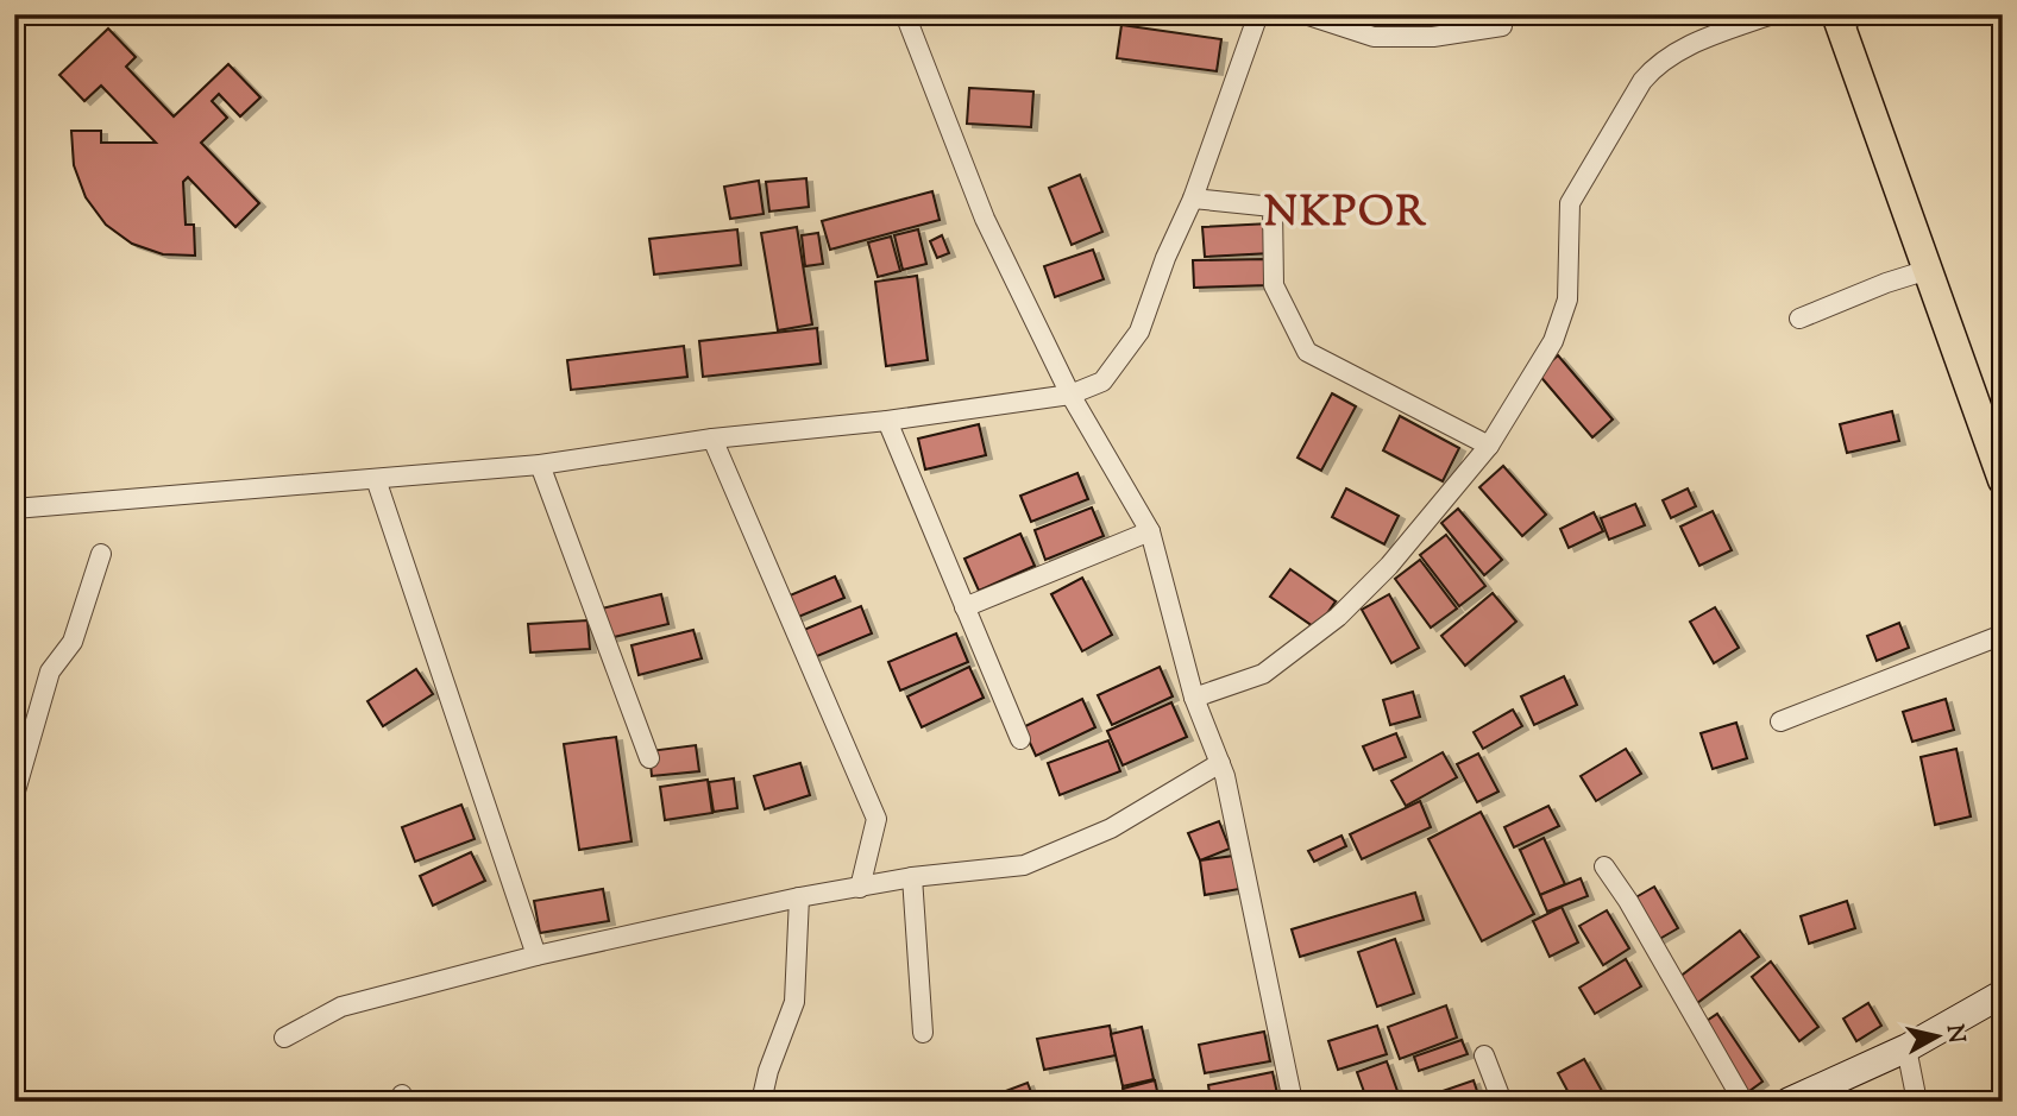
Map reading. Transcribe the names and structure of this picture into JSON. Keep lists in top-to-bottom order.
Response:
{
  "districts": ["NKPOR"],
  "north": "right"
}
